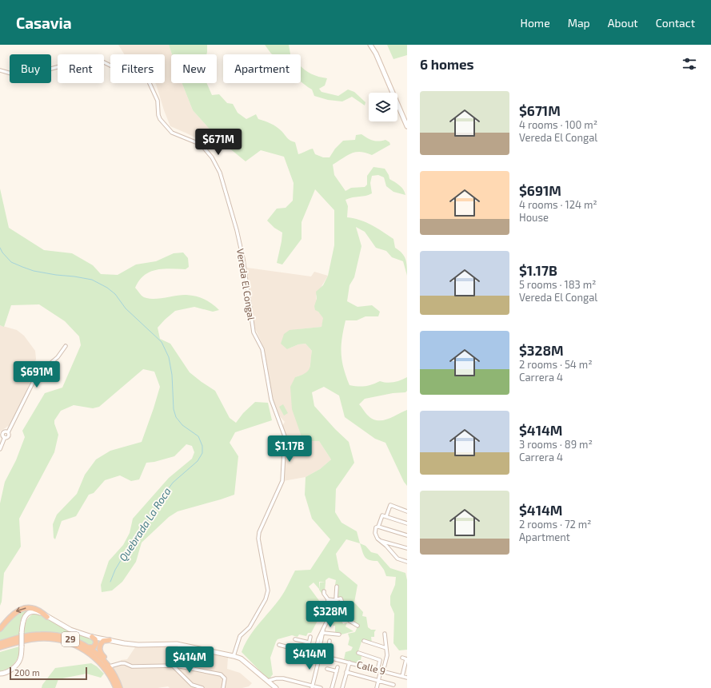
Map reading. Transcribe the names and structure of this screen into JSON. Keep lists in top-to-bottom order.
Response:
{
  "streets": {
    "highway": ["29"],
    "street": ["Vereda El Congal", "Calle 9"]
  },
  "water": ["Quebrada La Roca"],
  "scale_bar": "200 m",
  "page": {
    "header": "Casavia",
    "nav": [
      "Home",
      "Map",
      "About",
      "Contact"
    ],
    "heading": "6 homes",
    "chip": [
      "Buy",
      "Rent",
      "Filters",
      "New",
      "Apartment"
    ],
    "list": [
      {
        "name": "$671M",
        "note": "4 rooms · 100 m² · Vereda El Congal"
      },
      {
        "name": "$691M",
        "note": "4 rooms · 124 m² · House"
      },
      {
        "name": "$1.17B",
        "note": "5 rooms · 183 m² · Vereda El Congal"
      },
      {
        "name": "$328M",
        "note": "2 rooms · 54 m² · Carrera 4"
      },
      {
        "name": "$414M",
        "note": "3 rooms · 89 m² · Carrera 4"
      },
      {
        "name": "$414M",
        "note": "2 rooms · 72 m² · Apartment"
      }
    ],
    "price": [
      "$671M",
      "$691M",
      "$1.17B",
      "$328M",
      "$414M",
      "$414M"
    ],
    "scale": "200 m"
  }
}
